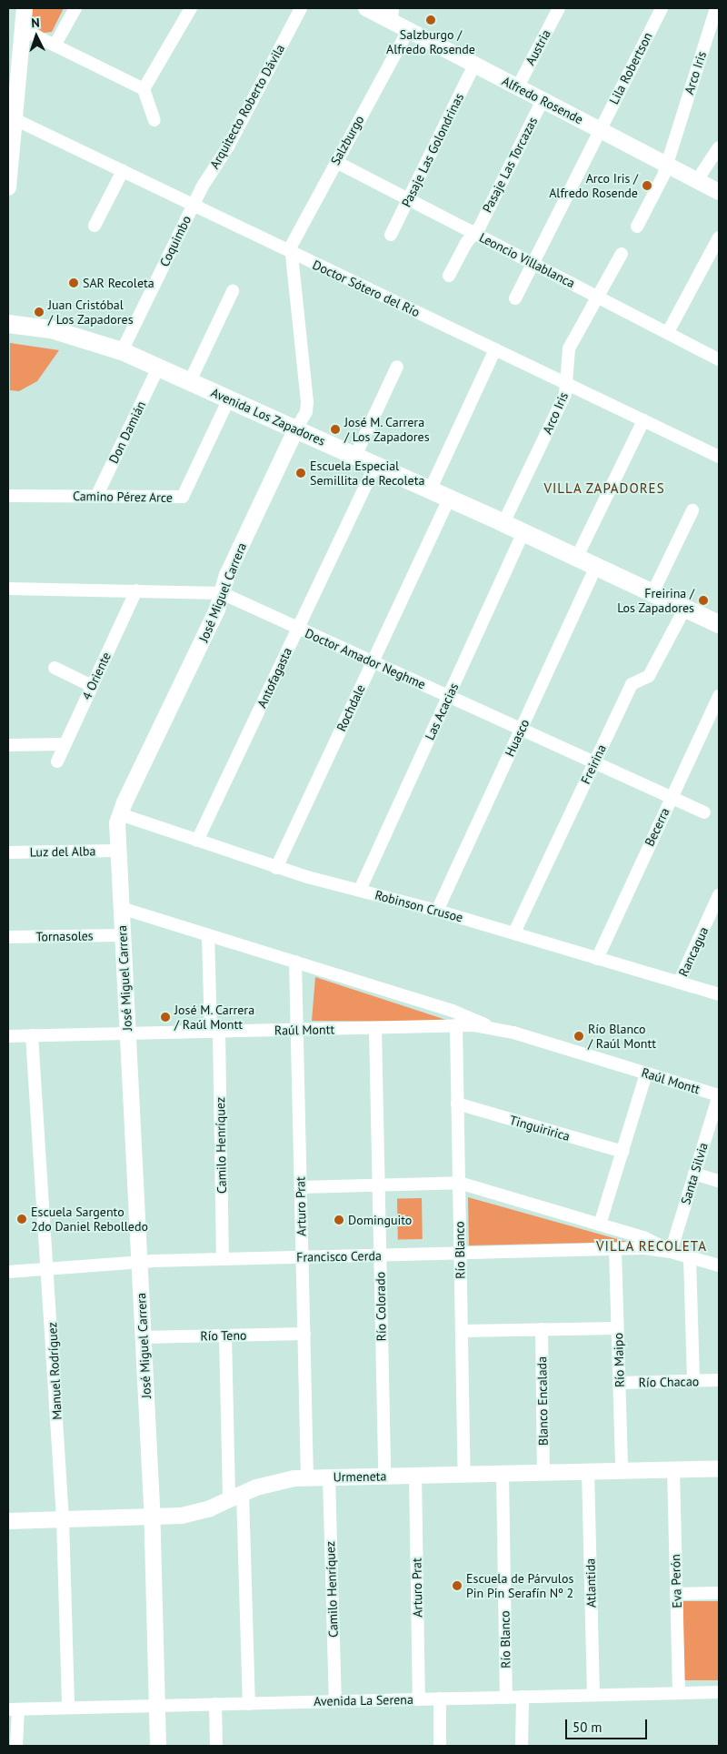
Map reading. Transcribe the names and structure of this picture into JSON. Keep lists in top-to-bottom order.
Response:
{
  "streets": {
    "main road": ["Avenida Los Zapadores"],
    "street": [
      "Austria",
      "Lila Robertson",
      "Arco Iris",
      "Alfredo Rosende",
      "Arquitecto Roberto Dávila",
      "Salzburgo",
      "Pasaje Las Golondrinas",
      "Pasaje Las Torcazas",
      "Coquimbo",
      "Leoncio Villablanca",
      "Doctor Sótero del Río",
      "Don Damián",
      "Camino Pérez Arce",
      "José Miguel Carrera",
      "Doctor Amador Neghme",
      "4 Oriente",
      "Antofagasta",
      "Rochdale",
      "Las Acacias",
      "Huasco",
      "Freirina",
      "Becerra",
      "Luz del Alba",
      "Robinson Crusoe",
      "Tornasoles",
      "Rancagua",
      "Raúl Montt",
      "Tinguiririca",
      "Camilo Henríquez",
      "Santa Silvia",
      "Arturo Prat",
      "Río Blanco",
      "Francisco Cerda",
      "Río Colorado",
      "Río Teno",
      "Río Maipo",
      "Manuel Rodríguez",
      "Río Chacao",
      "Blanco Encalada",
      "Urmeneta",
      "Eva Perón",
      "Atlantida",
      "Avenida La Serena"
    ]
  },
  "crossings": [
    ["Austria", "Alfredo Rosende"],
    ["Lila Robertson", "Alfredo Rosende"],
    ["Lila Robertson", "Leoncio Villablanca"],
    ["Arco Iris", "Alfredo Rosende"],
    ["Arco Iris", "Leoncio Villablanca"],
    ["Arco Iris", "Doctor Sótero del Río"],
    ["Arco Iris", "Avenida Los Zapadores"],
    ["Alfredo Rosende", "Salzburgo"],
    ["Alfredo Rosende", "Pasaje Las Golondrinas"],
    ["Alfredo Rosende", "Pasaje Las Torcazas"],
    ["Arquitecto Roberto Dávila", "Coquimbo"],
    ["Arquitecto Roberto Dávila", "Doctor Sótero del Río"],
    ["Salzburgo", "Leoncio Villablanca"],
    ["Salzburgo", "Doctor Sótero del Río"],
    ["Salzburgo", "José Miguel Carrera"],
    ["Pasaje Las Golondrinas", "Leoncio Villablanca"],
    ["Pasaje Las Torcazas", "Leoncio Villablanca"],
    ["Coquimbo", "Doctor Sótero del Río"],
    ["Coquimbo", "Avenida Los Zapadores"],
    ["Doctor Sótero del Río", "José Miguel Carrera"],
    ["Avenida Los Zapadores", "Don Damián"],
    ["Avenida Los Zapadores", "Camino Pérez Arce"],
    ["Avenida Los Zapadores", "José Miguel Carrera"],
    ["Avenida Los Zapadores", "Antofagasta"],
    ["Avenida Los Zapadores", "Rochdale"],
    ["Avenida Los Zapadores", "Las Acacias"],
    ["Avenida Los Zapadores", "Huasco"],
    ["Avenida Los Zapadores", "Freirina"],
    ["Don Damián", "Camino Pérez Arce"],
    ["José Miguel Carrera", "Doctor Amador Neghme"],
    ["José Miguel Carrera", "Luz del Alba"],
    ["José Miguel Carrera", "Robinson Crusoe"],
    ["José Miguel Carrera", "Tornasoles"],
    ["José Miguel Carrera", "Raúl Montt"],
    ["José Miguel Carrera", "Francisco Cerda"],
    ["José Miguel Carrera", "Río Teno"],
    ["José Miguel Carrera", "Urmeneta"],
    ["José Miguel Carrera", "Avenida La Serena"],
    ["Doctor Amador Neghme", "4 Oriente"],
    ["Doctor Amador Neghme", "Antofagasta"],
    ["Doctor Amador Neghme", "Rochdale"],
    ["Doctor Amador Neghme", "Las Acacias"],
    ["Doctor Amador Neghme", "Huasco"],
    ["Doctor Amador Neghme", "Freirina"],
    ["Doctor Amador Neghme", "Becerra"],
    ["Antofagasta", "Robinson Crusoe"],
    ["Rochdale", "Robinson Crusoe"],
    ["Las Acacias", "Robinson Crusoe"],
    ["Huasco", "Robinson Crusoe"],
    ["Freirina", "Robinson Crusoe"],
    ["Becerra", "Robinson Crusoe"],
    ["Robinson Crusoe", "Rancagua"],
    ["Raúl Montt", "Camilo Henríquez"],
    ["Raúl Montt", "Santa Silvia"],
    ["Raúl Montt", "Arturo Prat"],
    ["Raúl Montt", "Río Blanco"],
    ["Raúl Montt", "Río Colorado"],
    ["Raúl Montt", "Manuel Rodríguez"],
    ["Tinguiririca", "Río Blanco"],
    ["Camilo Henríquez", "Francisco Cerda"],
    ["Camilo Henríquez", "Urmeneta"],
    ["Camilo Henríquez", "Avenida La Serena"],
    ["Santa Silvia", "Francisco Cerda"],
    ["Arturo Prat", "Francisco Cerda"],
    ["Arturo Prat", "Río Teno"],
    ["Arturo Prat", "Urmeneta"],
    ["Arturo Prat", "Avenida La Serena"],
    ["Río Blanco", "Francisco Cerda"],
    ["Río Blanco", "Urmeneta"],
    ["Río Blanco", "Avenida La Serena"],
    ["Francisco Cerda", "Río Colorado"],
    ["Francisco Cerda", "Río Maipo"],
    ["Francisco Cerda", "Manuel Rodríguez"],
    ["Río Colorado", "Urmeneta"],
    ["Río Maipo", "Río Chacao"],
    ["Río Maipo", "Urmeneta"],
    ["Manuel Rodríguez", "Urmeneta"],
    ["Manuel Rodríguez", "Avenida La Serena"],
    ["Blanco Encalada", "Urmeneta"],
    ["Urmeneta", "Eva Perón"],
    ["Urmeneta", "Atlantida"],
    ["Eva Perón", "Avenida La Serena"],
    ["Atlantida", "Avenida La Serena"]
  ],
  "districts": ["VILLA ZAPADORES", "VILLA RECOLETA"],
  "places": [
    "Salzburgo / Alfredo Rosende",
    "Arco Iris / Alfredo Rosende",
    "SAR Recoleta",
    "Juan Cristóbal / Los Zapadores",
    "José M. Carrera / Los Zapadores",
    "Escuela Especial Semillita de Recoleta",
    "Freirina / Los Zapadores",
    "José M. Carrera / Raúl Montt",
    "Río Blanco / Raúl Montt",
    "Escuela Sargento 2do Daniel Rebolledo",
    "Dominguito",
    "Escuela de Párvulos Pin Pin Serafín Nº 2"
  ],
  "scale_bar": "50 m",
  "north": "top"
}
